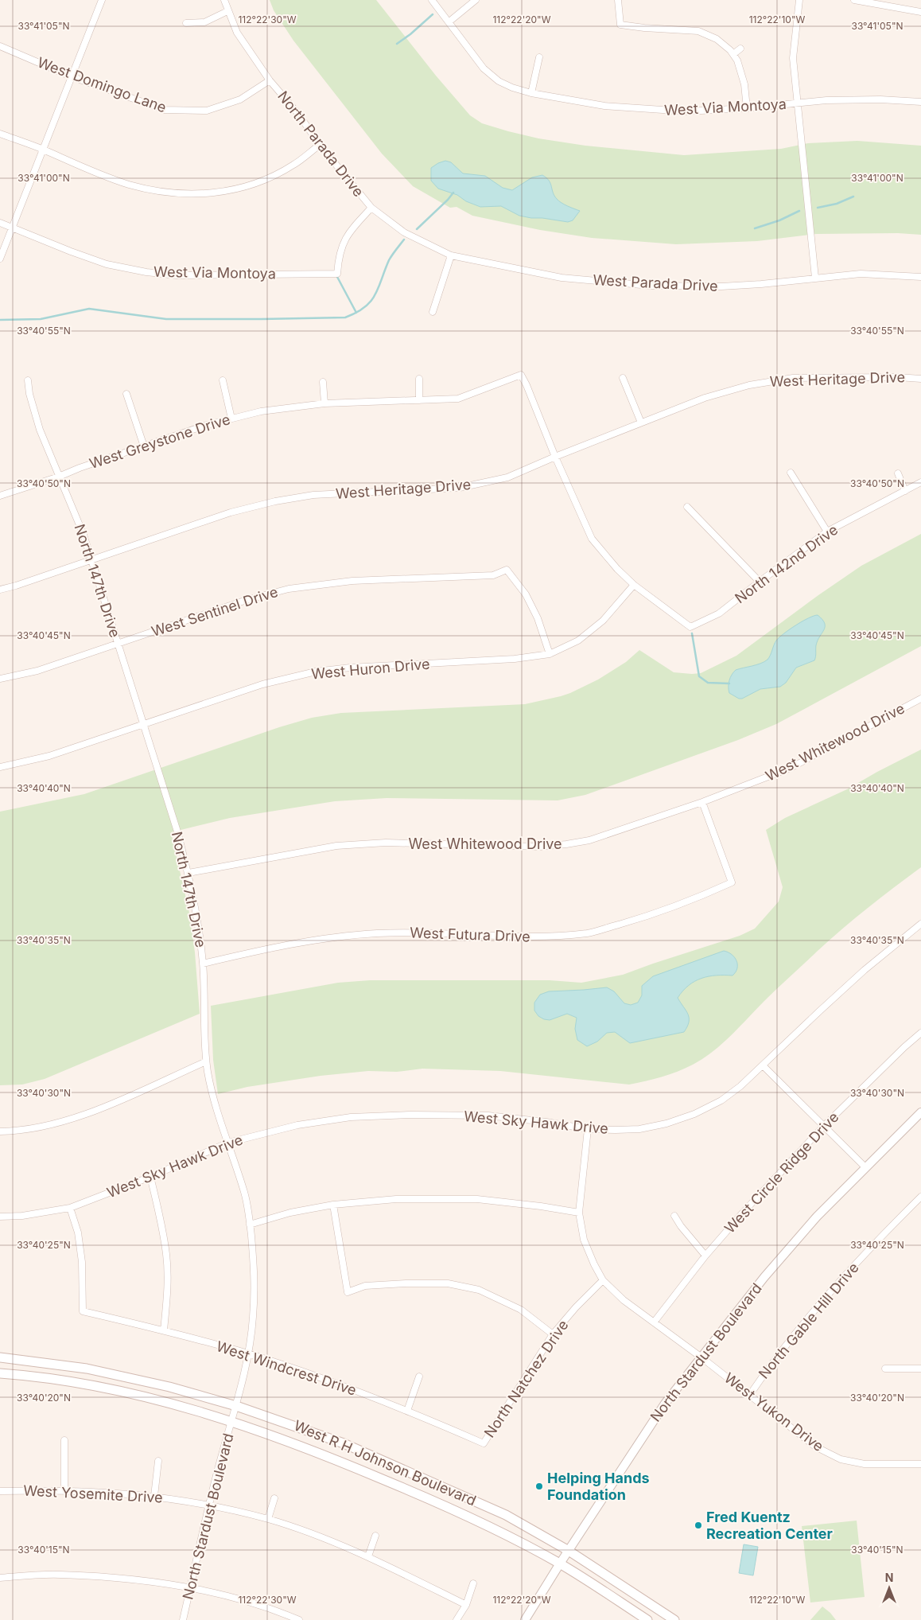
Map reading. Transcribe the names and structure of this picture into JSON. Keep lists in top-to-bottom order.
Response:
{
  "streets": {
    "main road": ["West R H Johnson Boulevard"],
    "street": [
      "West Domingo Lane",
      "West Via Montoya",
      "North Parada Drive",
      "West Parada Drive",
      "West Heritage Drive",
      "West Greystone Drive",
      "North 142nd Drive",
      "North 147th Drive",
      "West Sentinel Drive",
      "West Huron Drive",
      "West Whitewood Drive",
      "West Futura Drive",
      "West Sky Hawk Drive",
      "West Circle Ridge Drive",
      "North Gable Hill Drive",
      "North Stardust Boulevard",
      "West Windcrest Drive",
      "North Natchez Drive",
      "West Yukon Drive",
      "West Yosemite Drive"
    ]
  },
  "crossings": [
    ["West Domingo Lane", "North Parada Drive"],
    ["West Via Montoya", "North Parada Drive"],
    ["North Parada Drive", "West Parada Drive"],
    ["West Heritage Drive", "West Greystone Drive"],
    ["West Heritage Drive", "North 147th Drive"],
    ["West Greystone Drive", "North 147th Drive"],
    ["North 142nd Drive", "West Huron Drive"],
    ["North 147th Drive", "West Sentinel Drive"],
    ["North 147th Drive", "West Huron Drive"],
    ["North 147th Drive", "West Whitewood Drive"],
    ["North 147th Drive", "West Futura Drive"],
    ["North 147th Drive", "West Sky Hawk Drive"],
    ["North 147th Drive", "North Stardust Boulevard"],
    ["North 147th Drive", "West Windcrest Drive"],
    ["North 147th Drive", "West R H Johnson Boulevard"],
    ["West Sentinel Drive", "West Huron Drive"],
    ["West Whitewood Drive", "West Futura Drive"],
    ["West Sky Hawk Drive", "West Windcrest Drive"],
    ["West Sky Hawk Drive", "West Yukon Drive"],
    ["West Circle Ridge Drive", "West Yukon Drive"],
    ["North Gable Hill Drive", "West Yukon Drive"],
    ["North Stardust Boulevard", "West Yukon Drive"],
    ["North Stardust Boulevard", "West R H Johnson Boulevard"],
    ["North Stardust Boulevard", "West Yosemite Drive"],
    ["West Windcrest Drive", "North Natchez Drive"],
    ["North Natchez Drive", "West Yukon Drive"]
  ],
  "places": ["Helping Hands Foundation", "Fred Kuentz Recreation Center"],
  "north": "top",
  "coordinates": [
    "112°22'30\"W",
    "112°22'20\"W",
    "112°22'10\"W",
    "33°41'05\"N",
    "33°41'00\"N",
    "33°40'55\"N",
    "33°40'50\"N",
    "33°40'45\"N",
    "33°40'40\"N",
    "33°40'35\"N",
    "33°40'30\"N",
    "33°40'25\"N",
    "33°40'20\"N",
    "33°40'15\"N"
  ]
}
